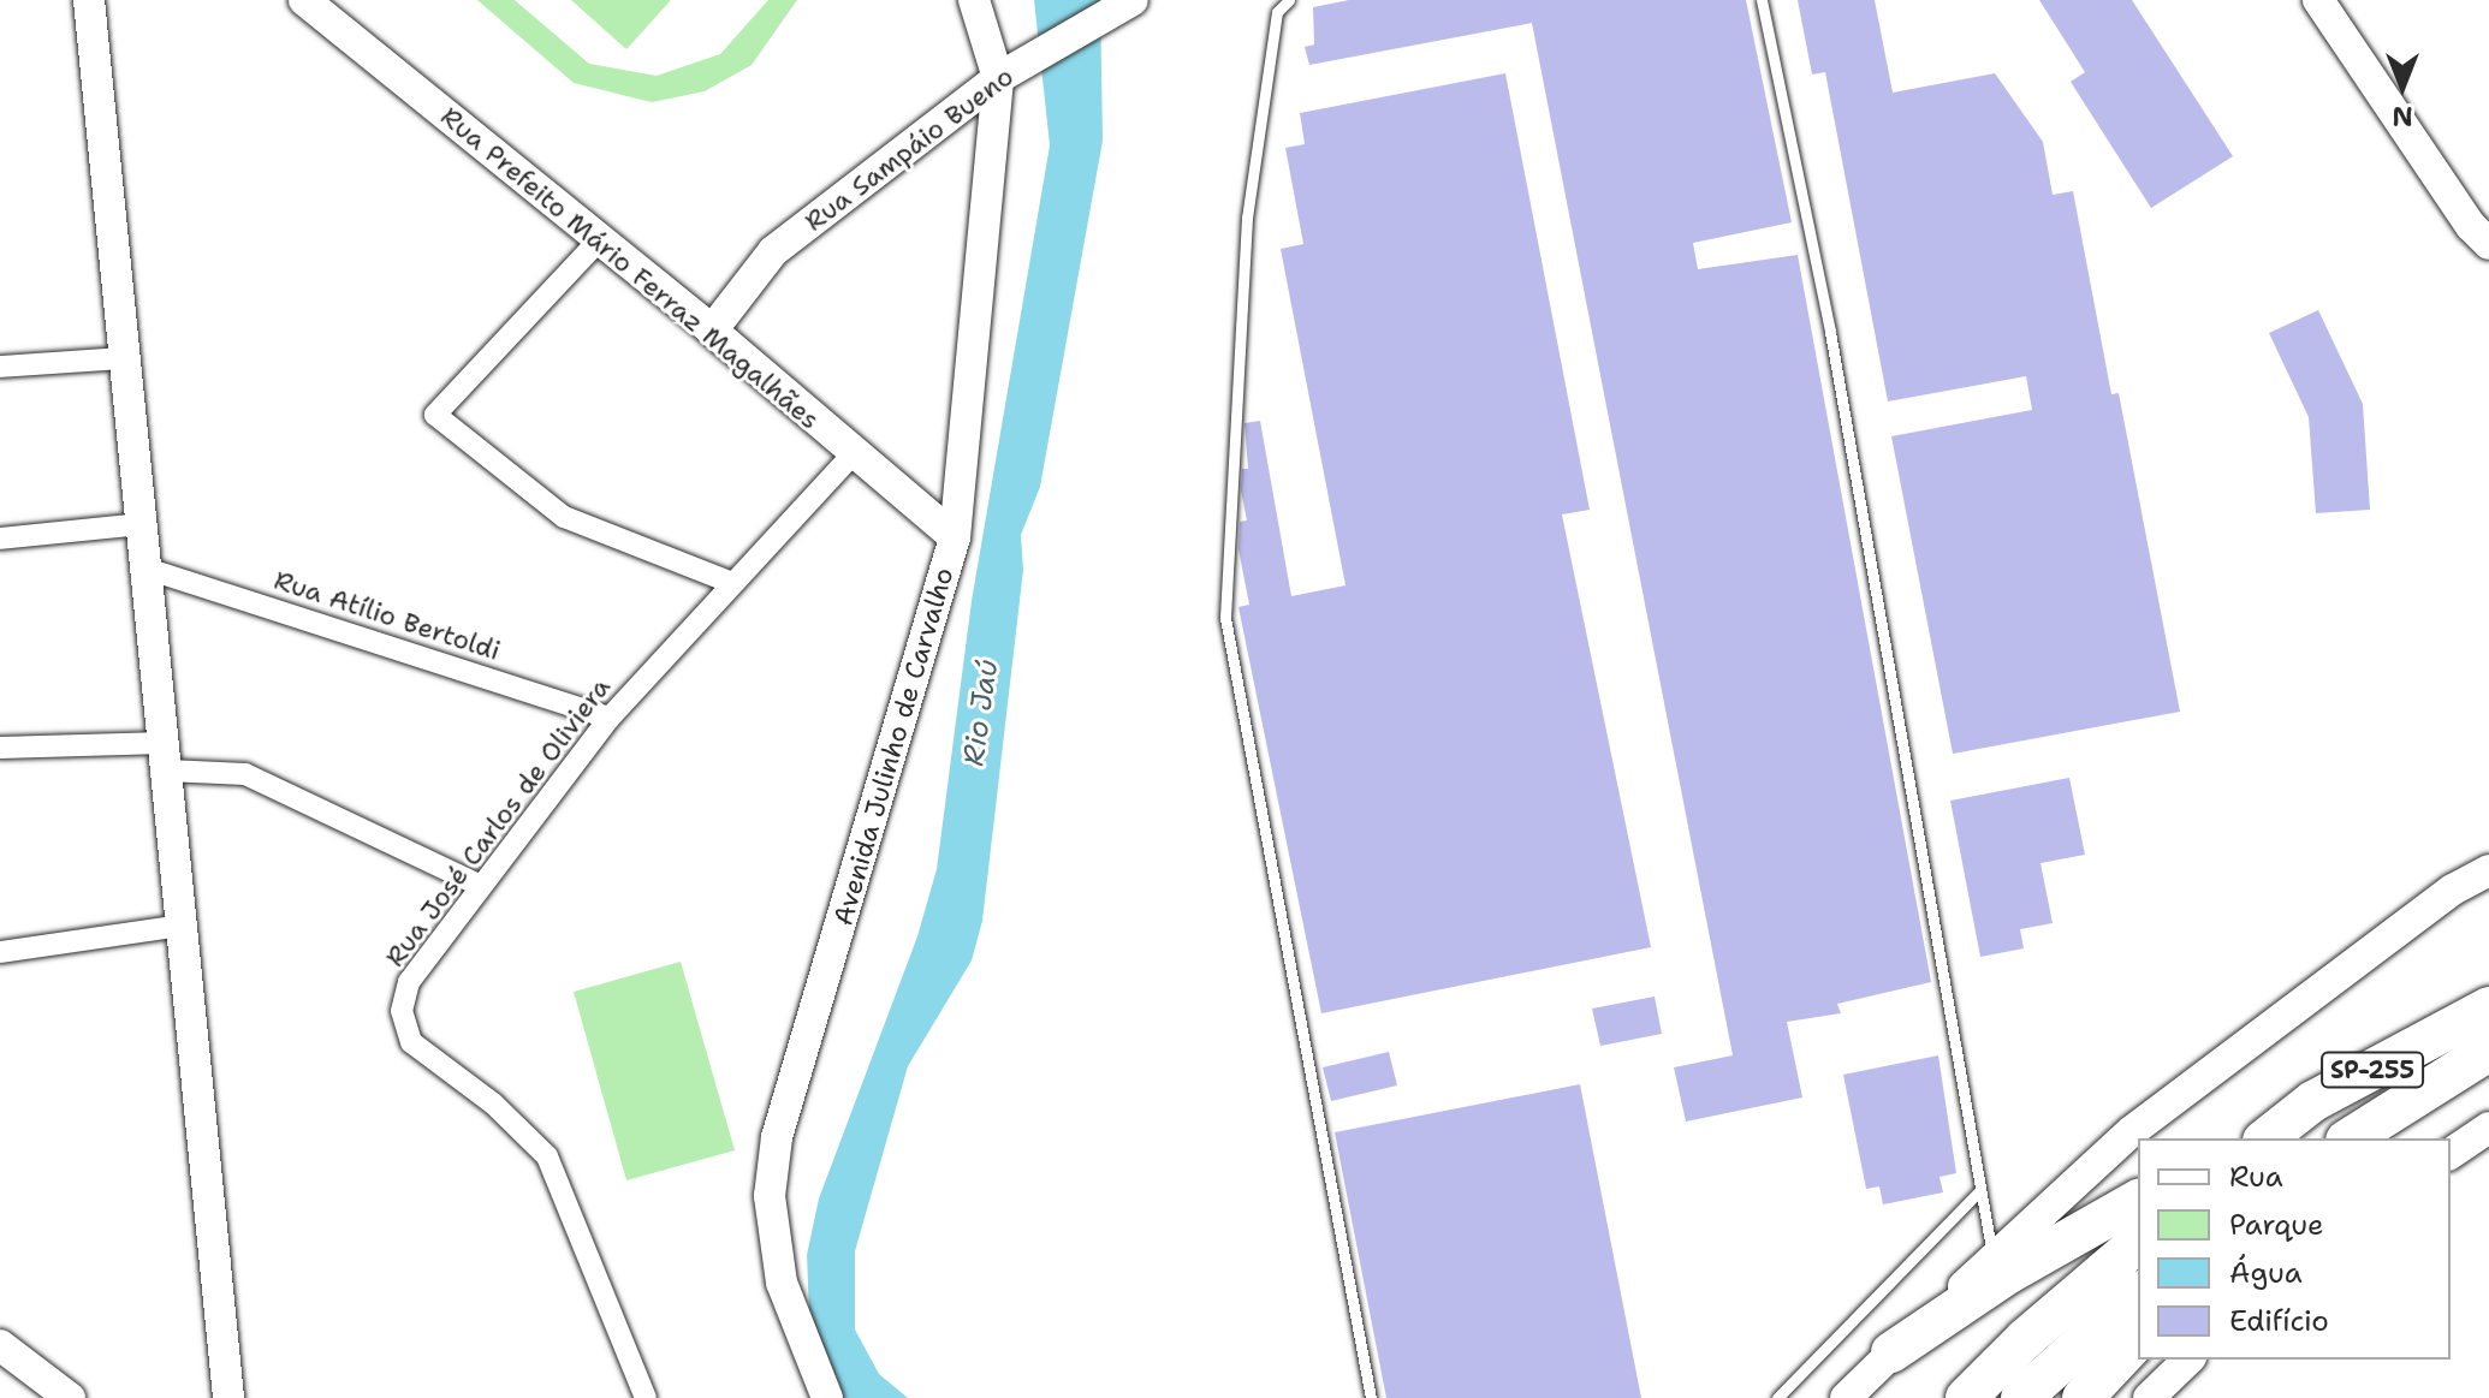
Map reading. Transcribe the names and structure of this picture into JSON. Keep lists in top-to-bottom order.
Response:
{
  "streets": {
    "highway": ["SP-255"],
    "street": [
      "Rua Sampáio Bueno",
      "Rua Prefeito Mário Ferraz Magalhães",
      "Rua Atílio Bertoldi",
      "Avenida Julinho de Carvalho",
      "Rua José Carlos de Oliviera"
    ]
  },
  "crossings": [
    ["Rua Sampáio Bueno", "Rua Prefeito Mário Ferraz Magalhães"],
    ["Rua Sampáio Bueno", "Avenida Julinho de Carvalho"],
    ["Rua Prefeito Mário Ferraz Magalhães", "Avenida Julinho de Carvalho"],
    ["Rua Prefeito Mário Ferraz Magalhães", "Rua José Carlos de Oliviera"],
    ["Rua Atílio Bertoldi", "Rua José Carlos de Oliviera"]
  ],
  "water": ["Rio Jaú"],
  "legend": [
    "Rua",
    "Parque",
    "Água",
    "Edifício"
  ],
  "north": "bottom"
}
